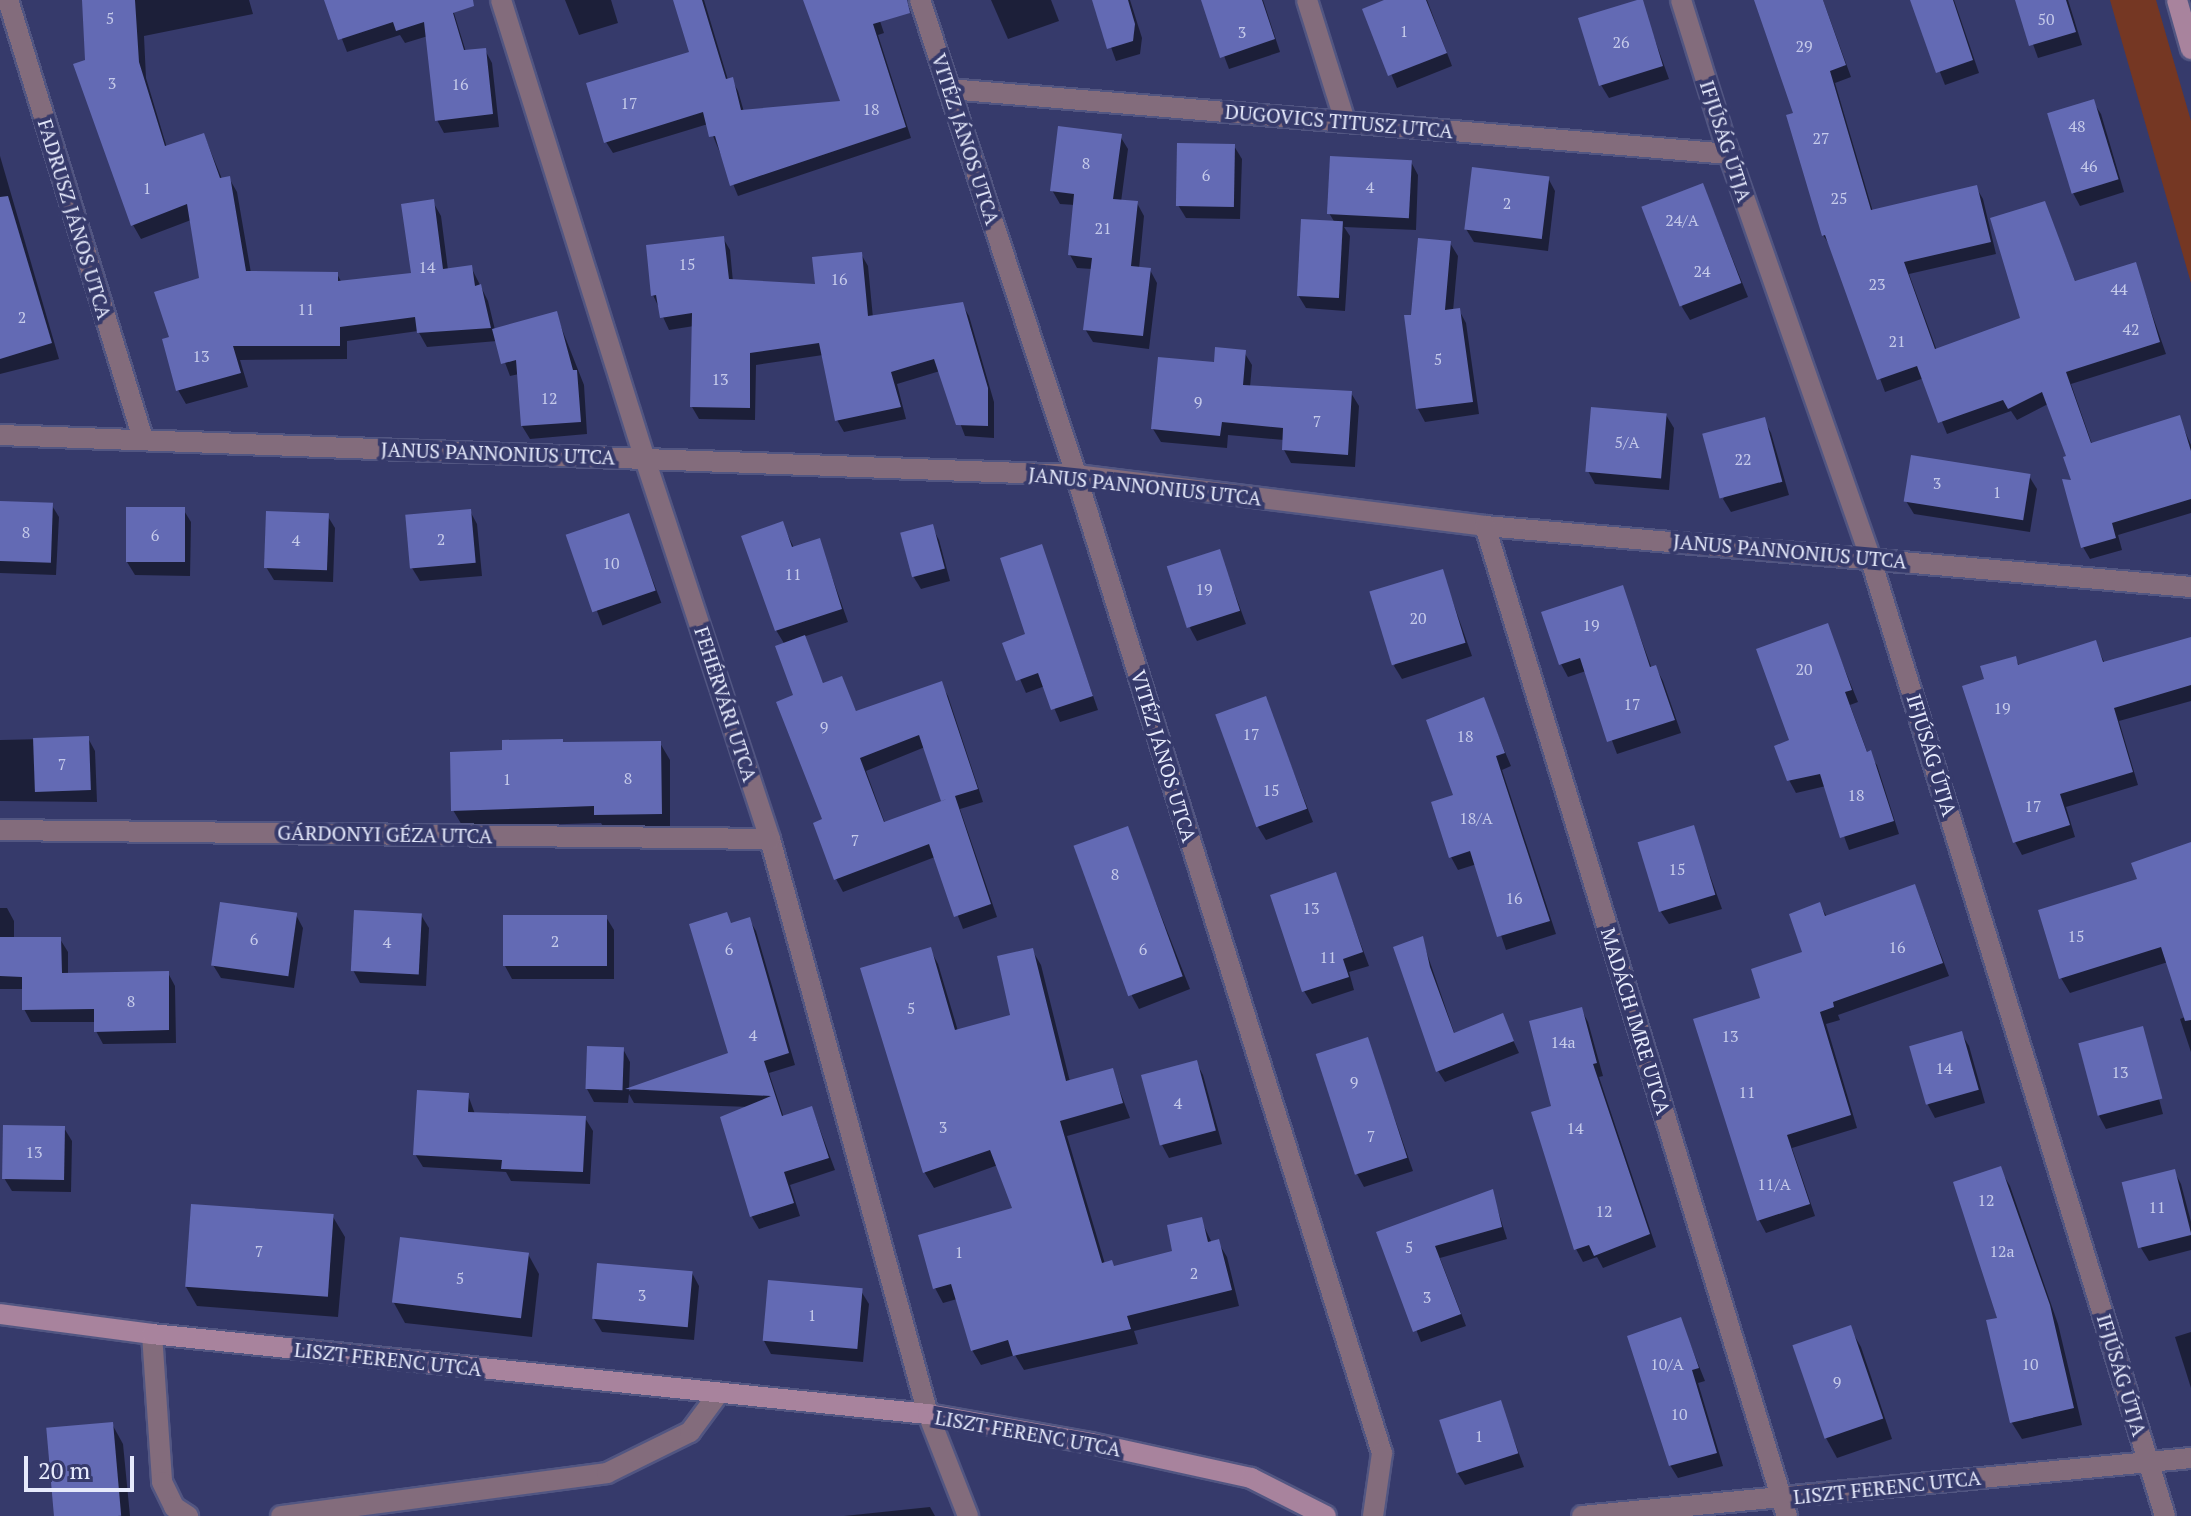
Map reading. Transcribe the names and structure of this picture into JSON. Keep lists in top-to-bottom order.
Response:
{
  "streets": {
    "street": [
      "DUGOVICS TITUSZ UTCA",
      "VITÉZ JÁNOS UTCA",
      "IFJÚSÁG ÚTJA",
      "FADRUSZ JÁNOS UTCA",
      "JANUS PANNONIUS UTCA",
      "FEHÉRVÁRI UTCA",
      "GÁRDONYI GÉZA UTCA",
      "MADÁCH IMRE UTCA",
      "LISZT FERENC UTCA"
    ]
  },
  "crossings": [
    ["DUGOVICS TITUSZ UTCA", "VITÉZ JÁNOS UTCA"],
    ["DUGOVICS TITUSZ UTCA", "IFJÚSÁG ÚTJA"],
    ["VITÉZ JÁNOS UTCA", "JANUS PANNONIUS UTCA"],
    ["IFJÚSÁG ÚTJA", "JANUS PANNONIUS UTCA"],
    ["IFJÚSÁG ÚTJA", "LISZT FERENC UTCA"],
    ["FADRUSZ JÁNOS UTCA", "JANUS PANNONIUS UTCA"],
    ["JANUS PANNONIUS UTCA", "FEHÉRVÁRI UTCA"],
    ["JANUS PANNONIUS UTCA", "MADÁCH IMRE UTCA"],
    ["FEHÉRVÁRI UTCA", "GÁRDONYI GÉZA UTCA"],
    ["FEHÉRVÁRI UTCA", "LISZT FERENC UTCA"],
    ["MADÁCH IMRE UTCA", "LISZT FERENC UTCA"]
  ],
  "house_numbers": [
    "5",
    "50",
    "1",
    "3",
    "26",
    "29",
    "3",
    "16",
    "17",
    "18",
    "48",
    "27",
    "8",
    "46",
    "6",
    "4",
    "1",
    "25",
    "2",
    "24/A",
    "21",
    "15",
    "14",
    "24",
    "16",
    "23",
    "44",
    "11",
    "2",
    "42",
    "21",
    "13",
    "5",
    "13",
    "12",
    "9",
    "7",
    "5/A",
    "22",
    "3",
    "1",
    "8",
    "6",
    "2",
    "4",
    "10",
    "11",
    "19",
    "20",
    "19",
    "20",
    "17",
    "19",
    "9",
    "17",
    "18",
    "7",
    "8",
    "1",
    "15",
    "18",
    "17",
    "18/A",
    "7",
    "15",
    "8",
    "16",
    "13",
    "15",
    "6",
    "2",
    "4",
    "16",
    "6",
    "6",
    "11",
    "8",
    "5",
    "4",
    "13",
    "14a",
    "14",
    "13",
    "9",
    "11",
    "4",
    "3",
    "14",
    "7",
    "13",
    "11/A",
    "12",
    "11",
    "12",
    "5",
    "7",
    "12a",
    "1",
    "2",
    "5",
    "3",
    "3",
    "1",
    "10/A",
    "10",
    "9",
    "10",
    "1"
  ],
  "scale_bar": "20 m"
}
